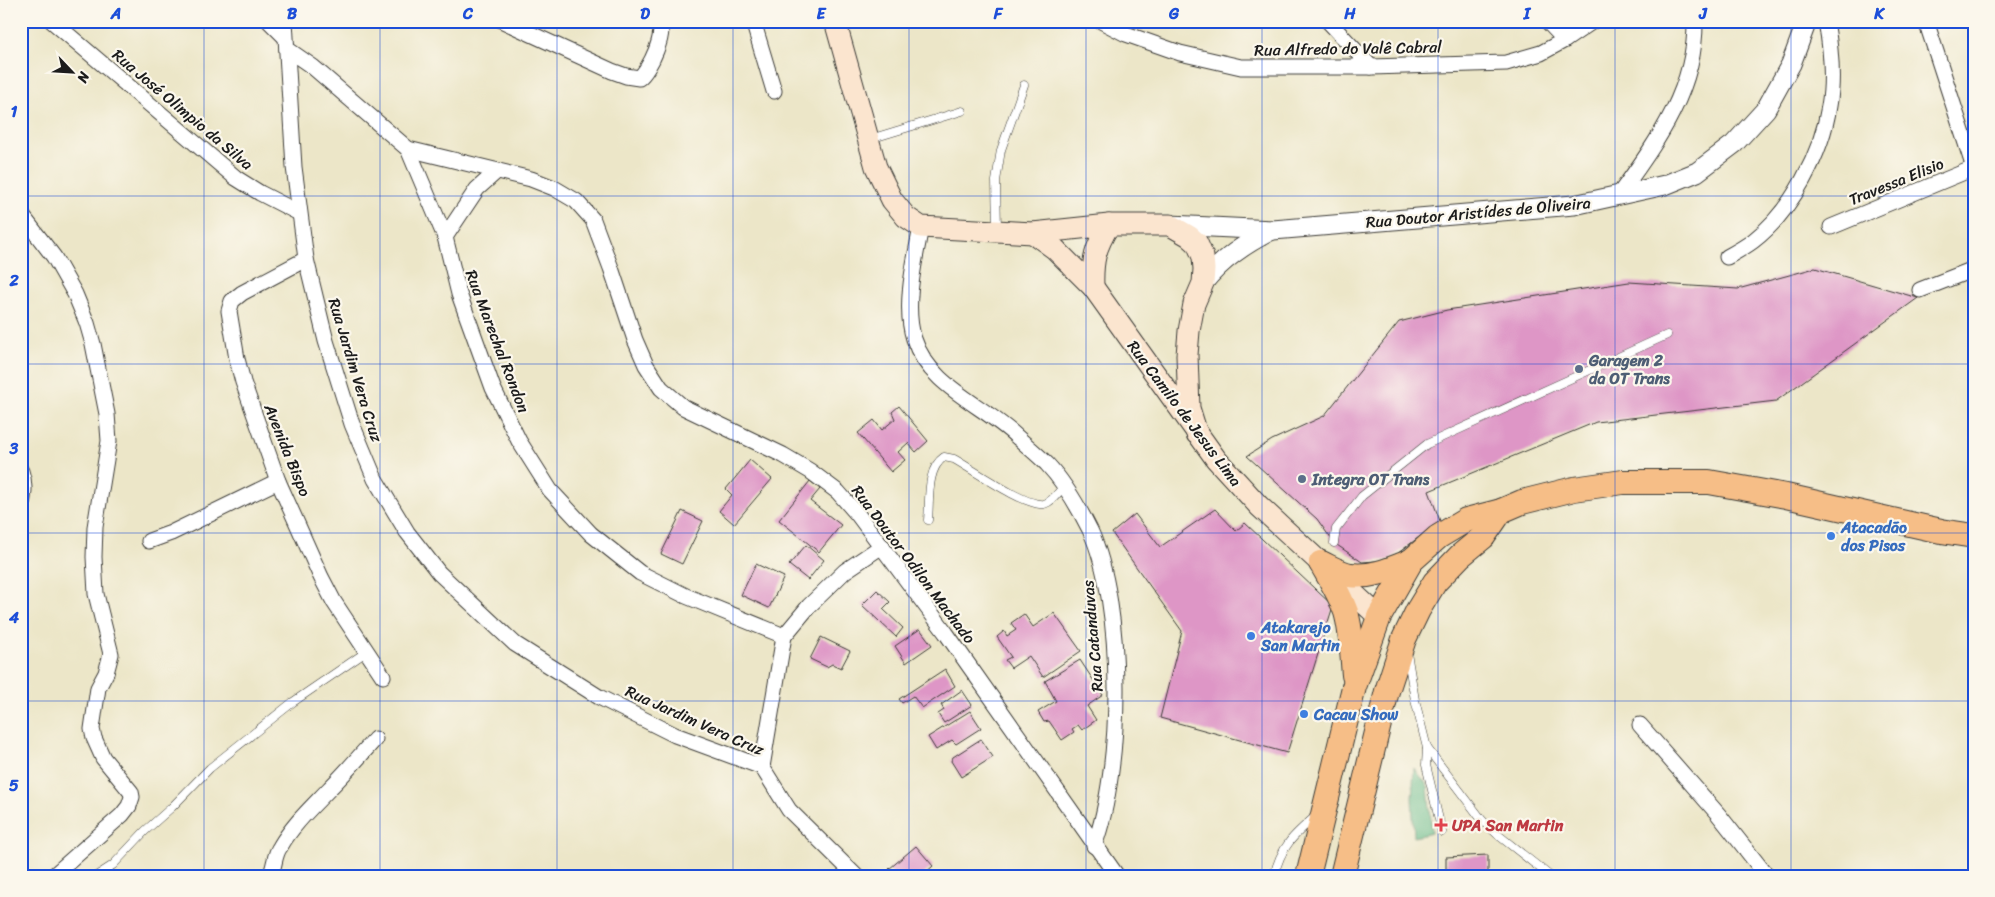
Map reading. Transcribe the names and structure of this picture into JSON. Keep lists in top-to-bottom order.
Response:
{
  "streets": {
    "main road": ["Rua Doutor Aristídes de Oliveira", "Rua Camilo de Jesus Lima"],
    "street": [
      "Rua Alfredo do Valê Cabral",
      "Rua José Olimpio da Silva",
      "Travessa Elisio",
      "Rua Marechal Rondon",
      "Rua Jardim Vera Cruz",
      "Avenida Bispo",
      "Rua Doutor Odilon Machado",
      "Rua Catanduvas"
    ]
  },
  "crossings": [
    ["Rua José Olimpio da Silva", "Rua Jardim Vera Cruz"],
    ["Rua Doutor Aristídes de Oliveira", "Rua Catanduvas"],
    ["Rua Marechal Rondon", "Rua Doutor Odilon Machado"],
    ["Rua Jardim Vera Cruz", "Avenida Bispo"],
    ["Rua Jardim Vera Cruz", "Rua Doutor Odilon Machado"],
    ["Rua Doutor Odilon Machado", "Rua Catanduvas"]
  ],
  "places": {
    "other": [
      "Garagem 2 da OT Trans",
      "Integra OT Trans",
      "Atacadão dos Pisos",
      "Atakarejo San Martin",
      "Cacau Show"
    ],
    "health": ["UPA San Martin"]
  },
  "north": "bottom right",
  "grid": {
    "columns": [
      "A",
      "B",
      "C",
      "D",
      "E",
      "F",
      "G",
      "H",
      "I",
      "J",
      "K"
    ],
    "rows": [
      "1",
      "2",
      "3",
      "4",
      "5"
    ]
  }
}
